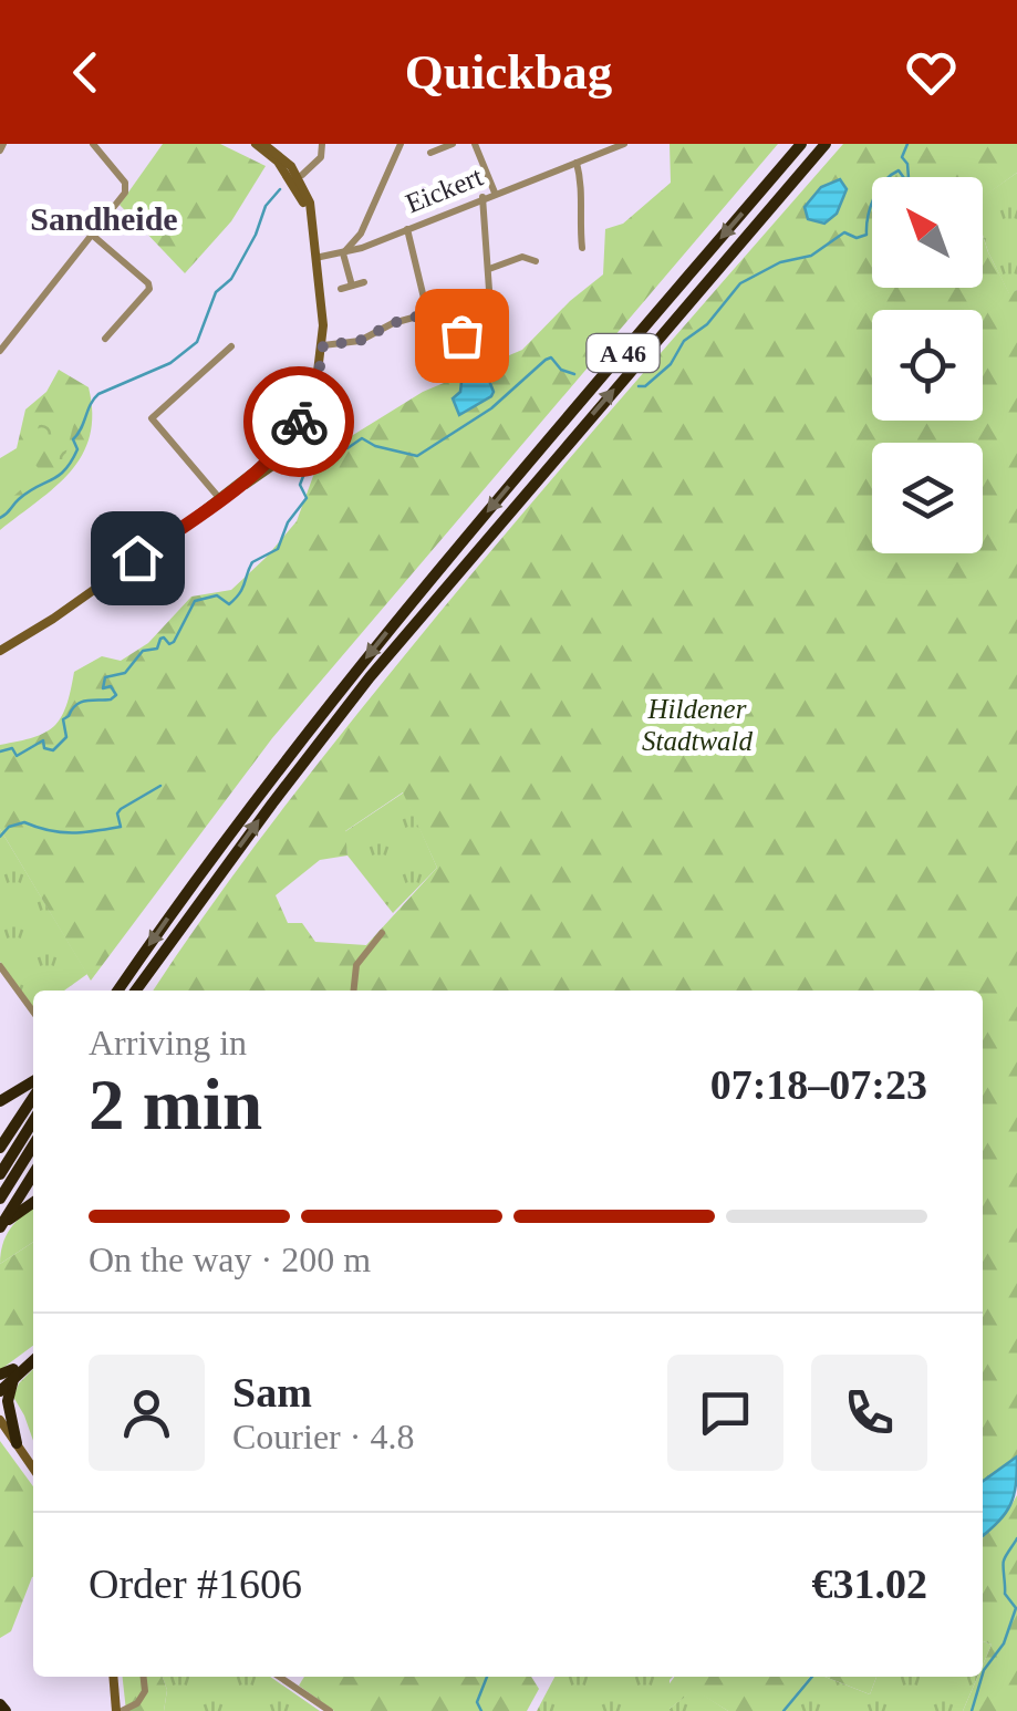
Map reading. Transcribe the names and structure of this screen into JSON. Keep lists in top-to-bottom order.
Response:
{
  "streets": {
    "highway": ["A 46"],
    "street": ["Eickert"]
  },
  "districts": ["Sandheide"],
  "parks": ["Hildener Stadtwald"],
  "north": "top left",
  "page": {
    "header": "Quickbag",
    "heading": ["2 min", "Arriving in", "07:18–07:23"],
    "panel": [
      "Sam",
      "Courier · 4.8",
      "Order #1606",
      "€31.02"
    ],
    "bar": "On the way · 200 m"
  }
}
